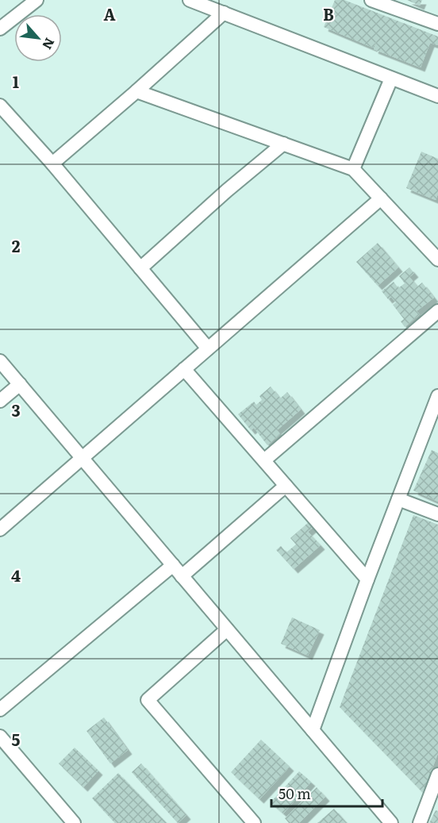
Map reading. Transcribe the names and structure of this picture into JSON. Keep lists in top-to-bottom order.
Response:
{
  "scale_bar": "50 m",
  "north": "bottom right",
  "grid": {
    "columns": ["A", "B"],
    "rows": [
      "1",
      "2",
      "3",
      "4",
      "5"
    ]
  }
}
